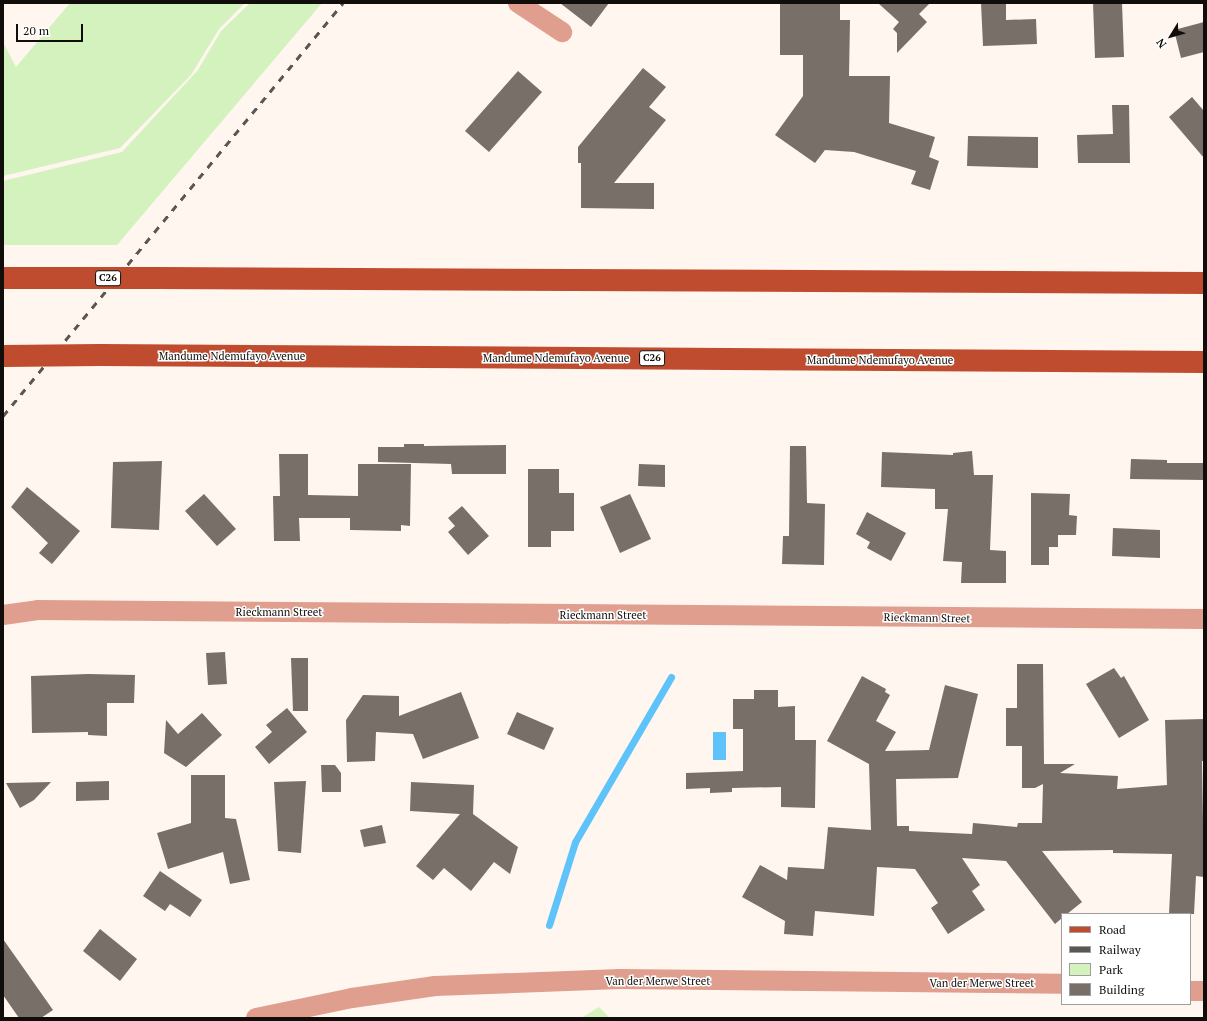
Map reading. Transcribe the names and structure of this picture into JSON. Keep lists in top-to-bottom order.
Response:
{
  "streets": {
    "main road": ["C26", "Mandume Ndemufayo Avenue"],
    "street": ["Rieckmann Street", "Van der Merwe Street"]
  },
  "legend": [
    "Road",
    "Railway",
    "Park",
    "Building"
  ],
  "scale_bar": "20 m",
  "north": "bottom left"
}
